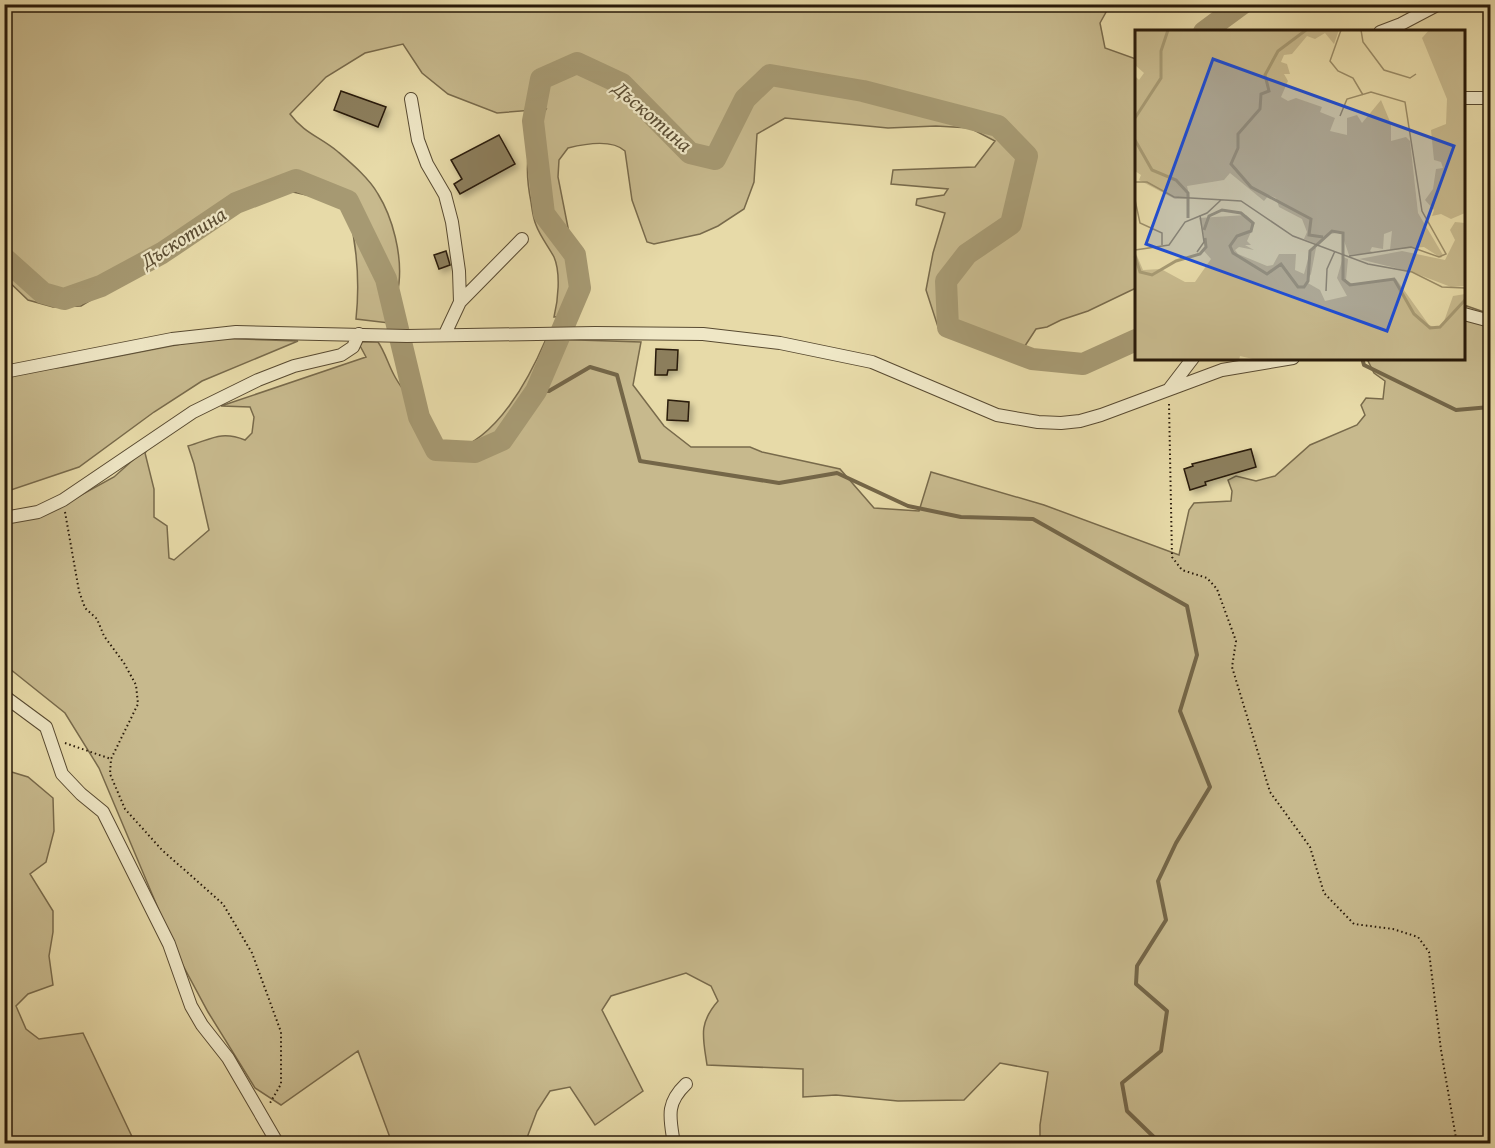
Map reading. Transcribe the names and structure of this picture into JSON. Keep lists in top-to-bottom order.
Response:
{
  "water": ["Дъскотина"]
}
